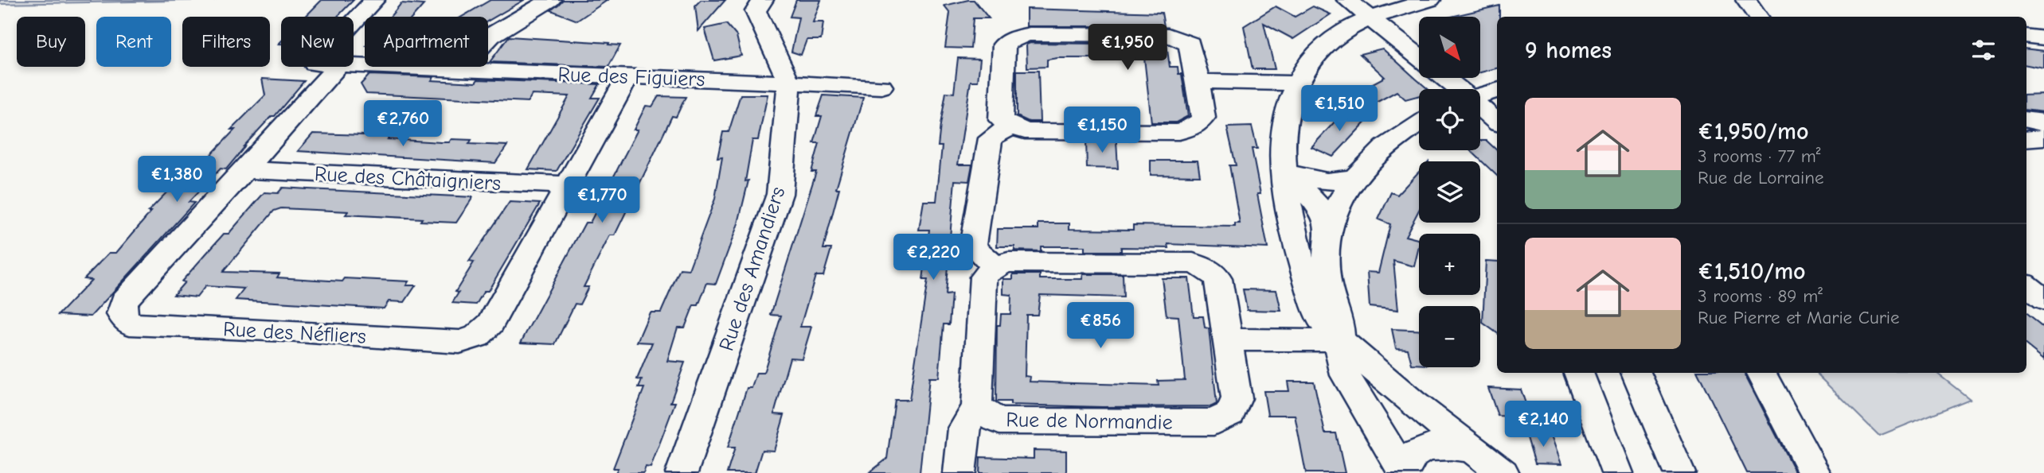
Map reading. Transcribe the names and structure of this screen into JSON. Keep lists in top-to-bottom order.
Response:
{
  "streets": {
    "street": [
      "Rue des Figuiers",
      "Rue des Châtaigniers",
      "Rue des Amandiers",
      "Rue des Néfliers",
      "Rue de Normandie"
    ]
  },
  "crossings": [
    ["Rue des Figuiers", "Rue des Amandiers"],
    ["Rue des Châtaigniers", "Rue des Néfliers"]
  ],
  "north": "bottom right",
  "page": {
    "map_buttons": ["+", "−"],
    "chip": [
      "Buy",
      "Rent",
      "Filters",
      "New",
      "Apartment"
    ],
    "heading": "9 homes",
    "price": [
      "€1,950",
      "€1,510",
      "€2,760",
      "€1,150",
      "€1,380",
      "€1,770",
      "€2,220",
      "€856",
      "€2,140"
    ],
    "list": [
      {
        "name": "€1,950/mo",
        "note": "3 rooms · 77 m² · Rue de Lorraine"
      },
      {
        "name": "€1,510/mo",
        "note": "3 rooms · 89 m² · Rue Pierre et Marie Curie"
      }
    ]
  }
}
